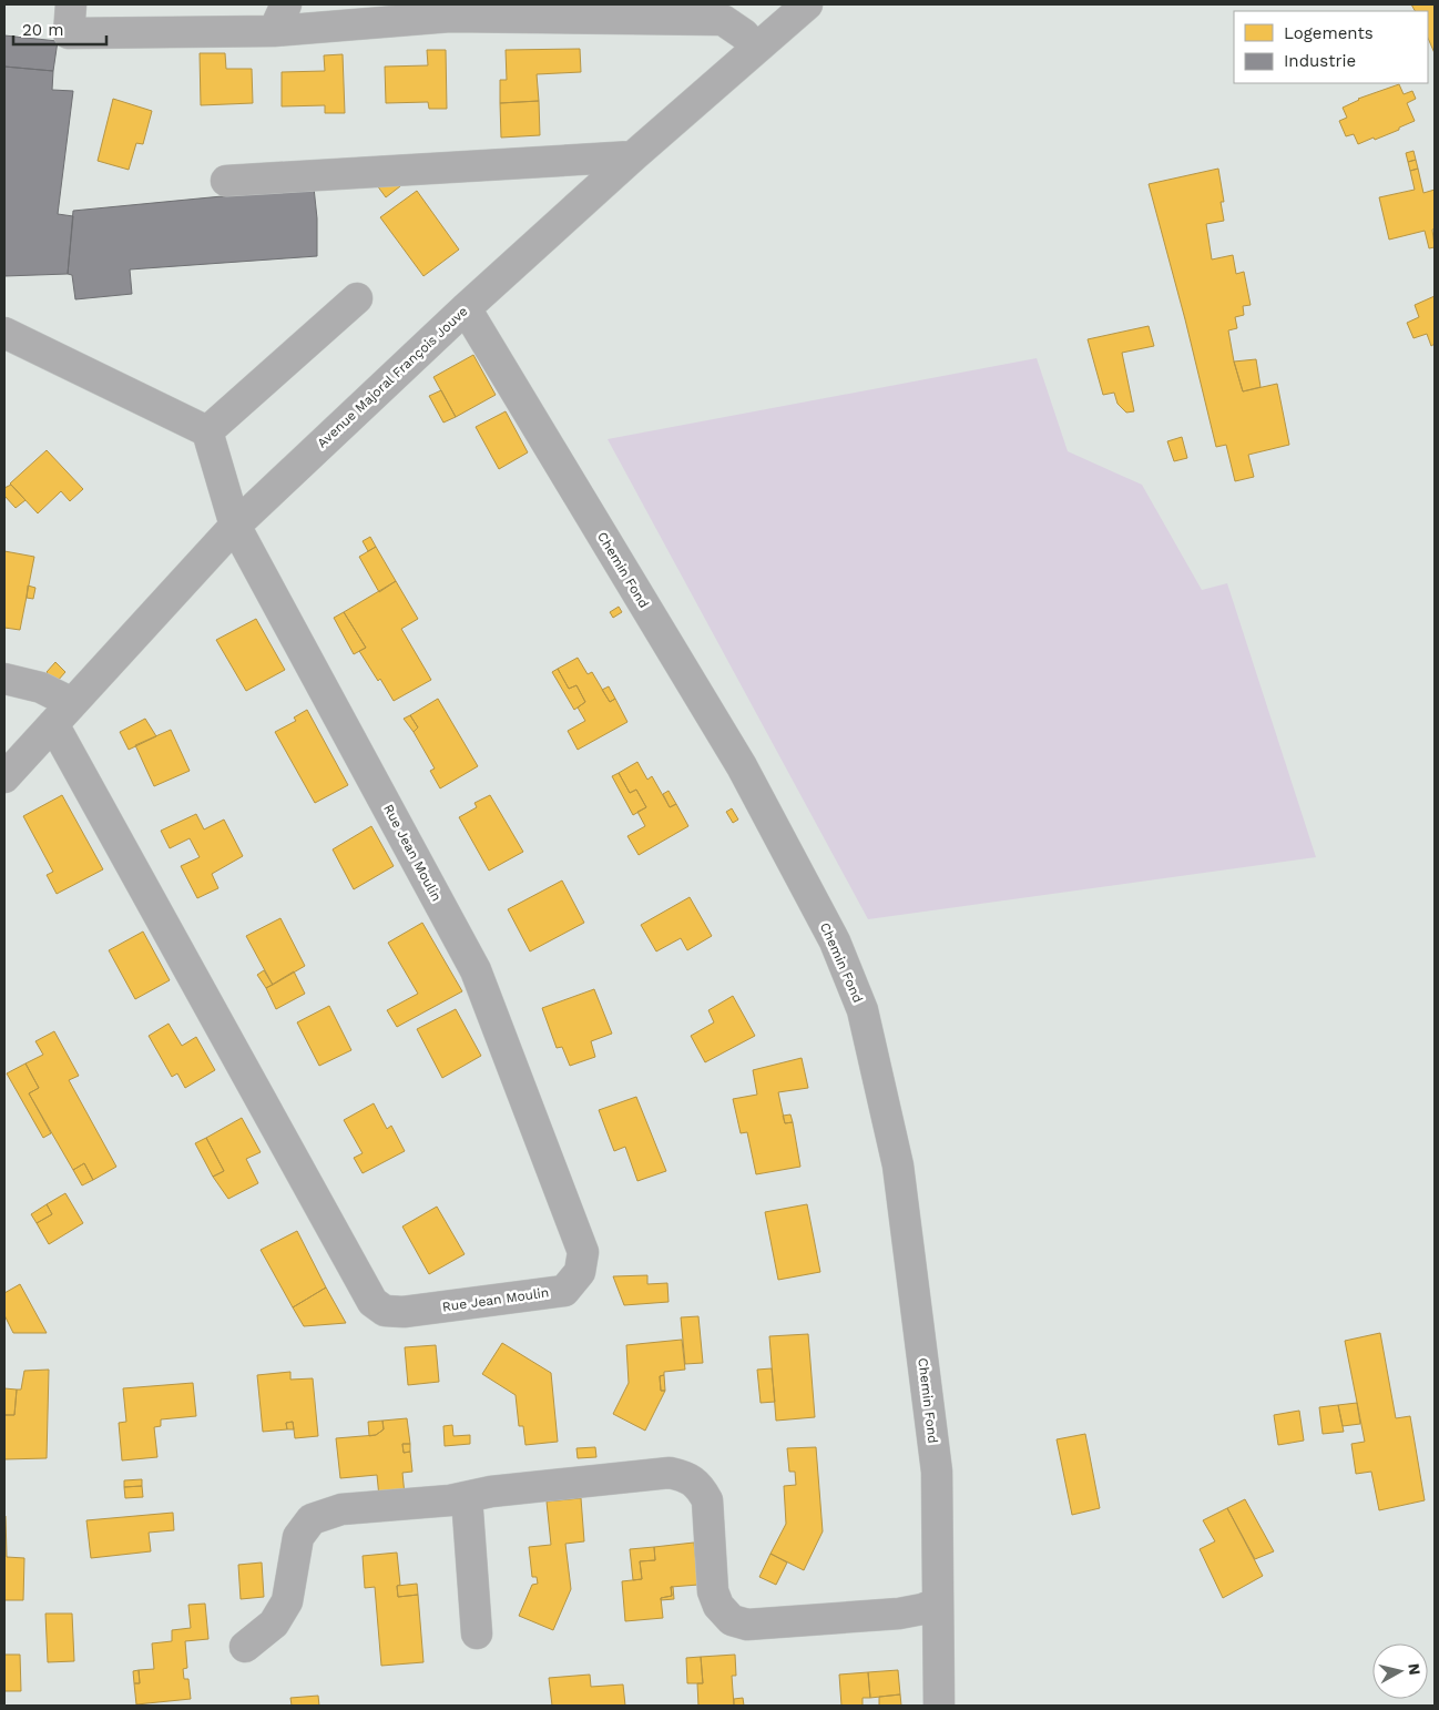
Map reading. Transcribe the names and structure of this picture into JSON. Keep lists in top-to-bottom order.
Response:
{
  "streets": {
    "street": ["Avenue Majoral François Jouve", "Chemin Fond", "Rue Jean Moulin"]
  },
  "crossings": [
    ["Avenue Majoral François Jouve", "Chemin Fond"],
    ["Avenue Majoral François Jouve", "Rue Jean Moulin"]
  ],
  "legend": ["Logements", "Industrie"],
  "scale_bar": "20 m",
  "north": "right"
}
